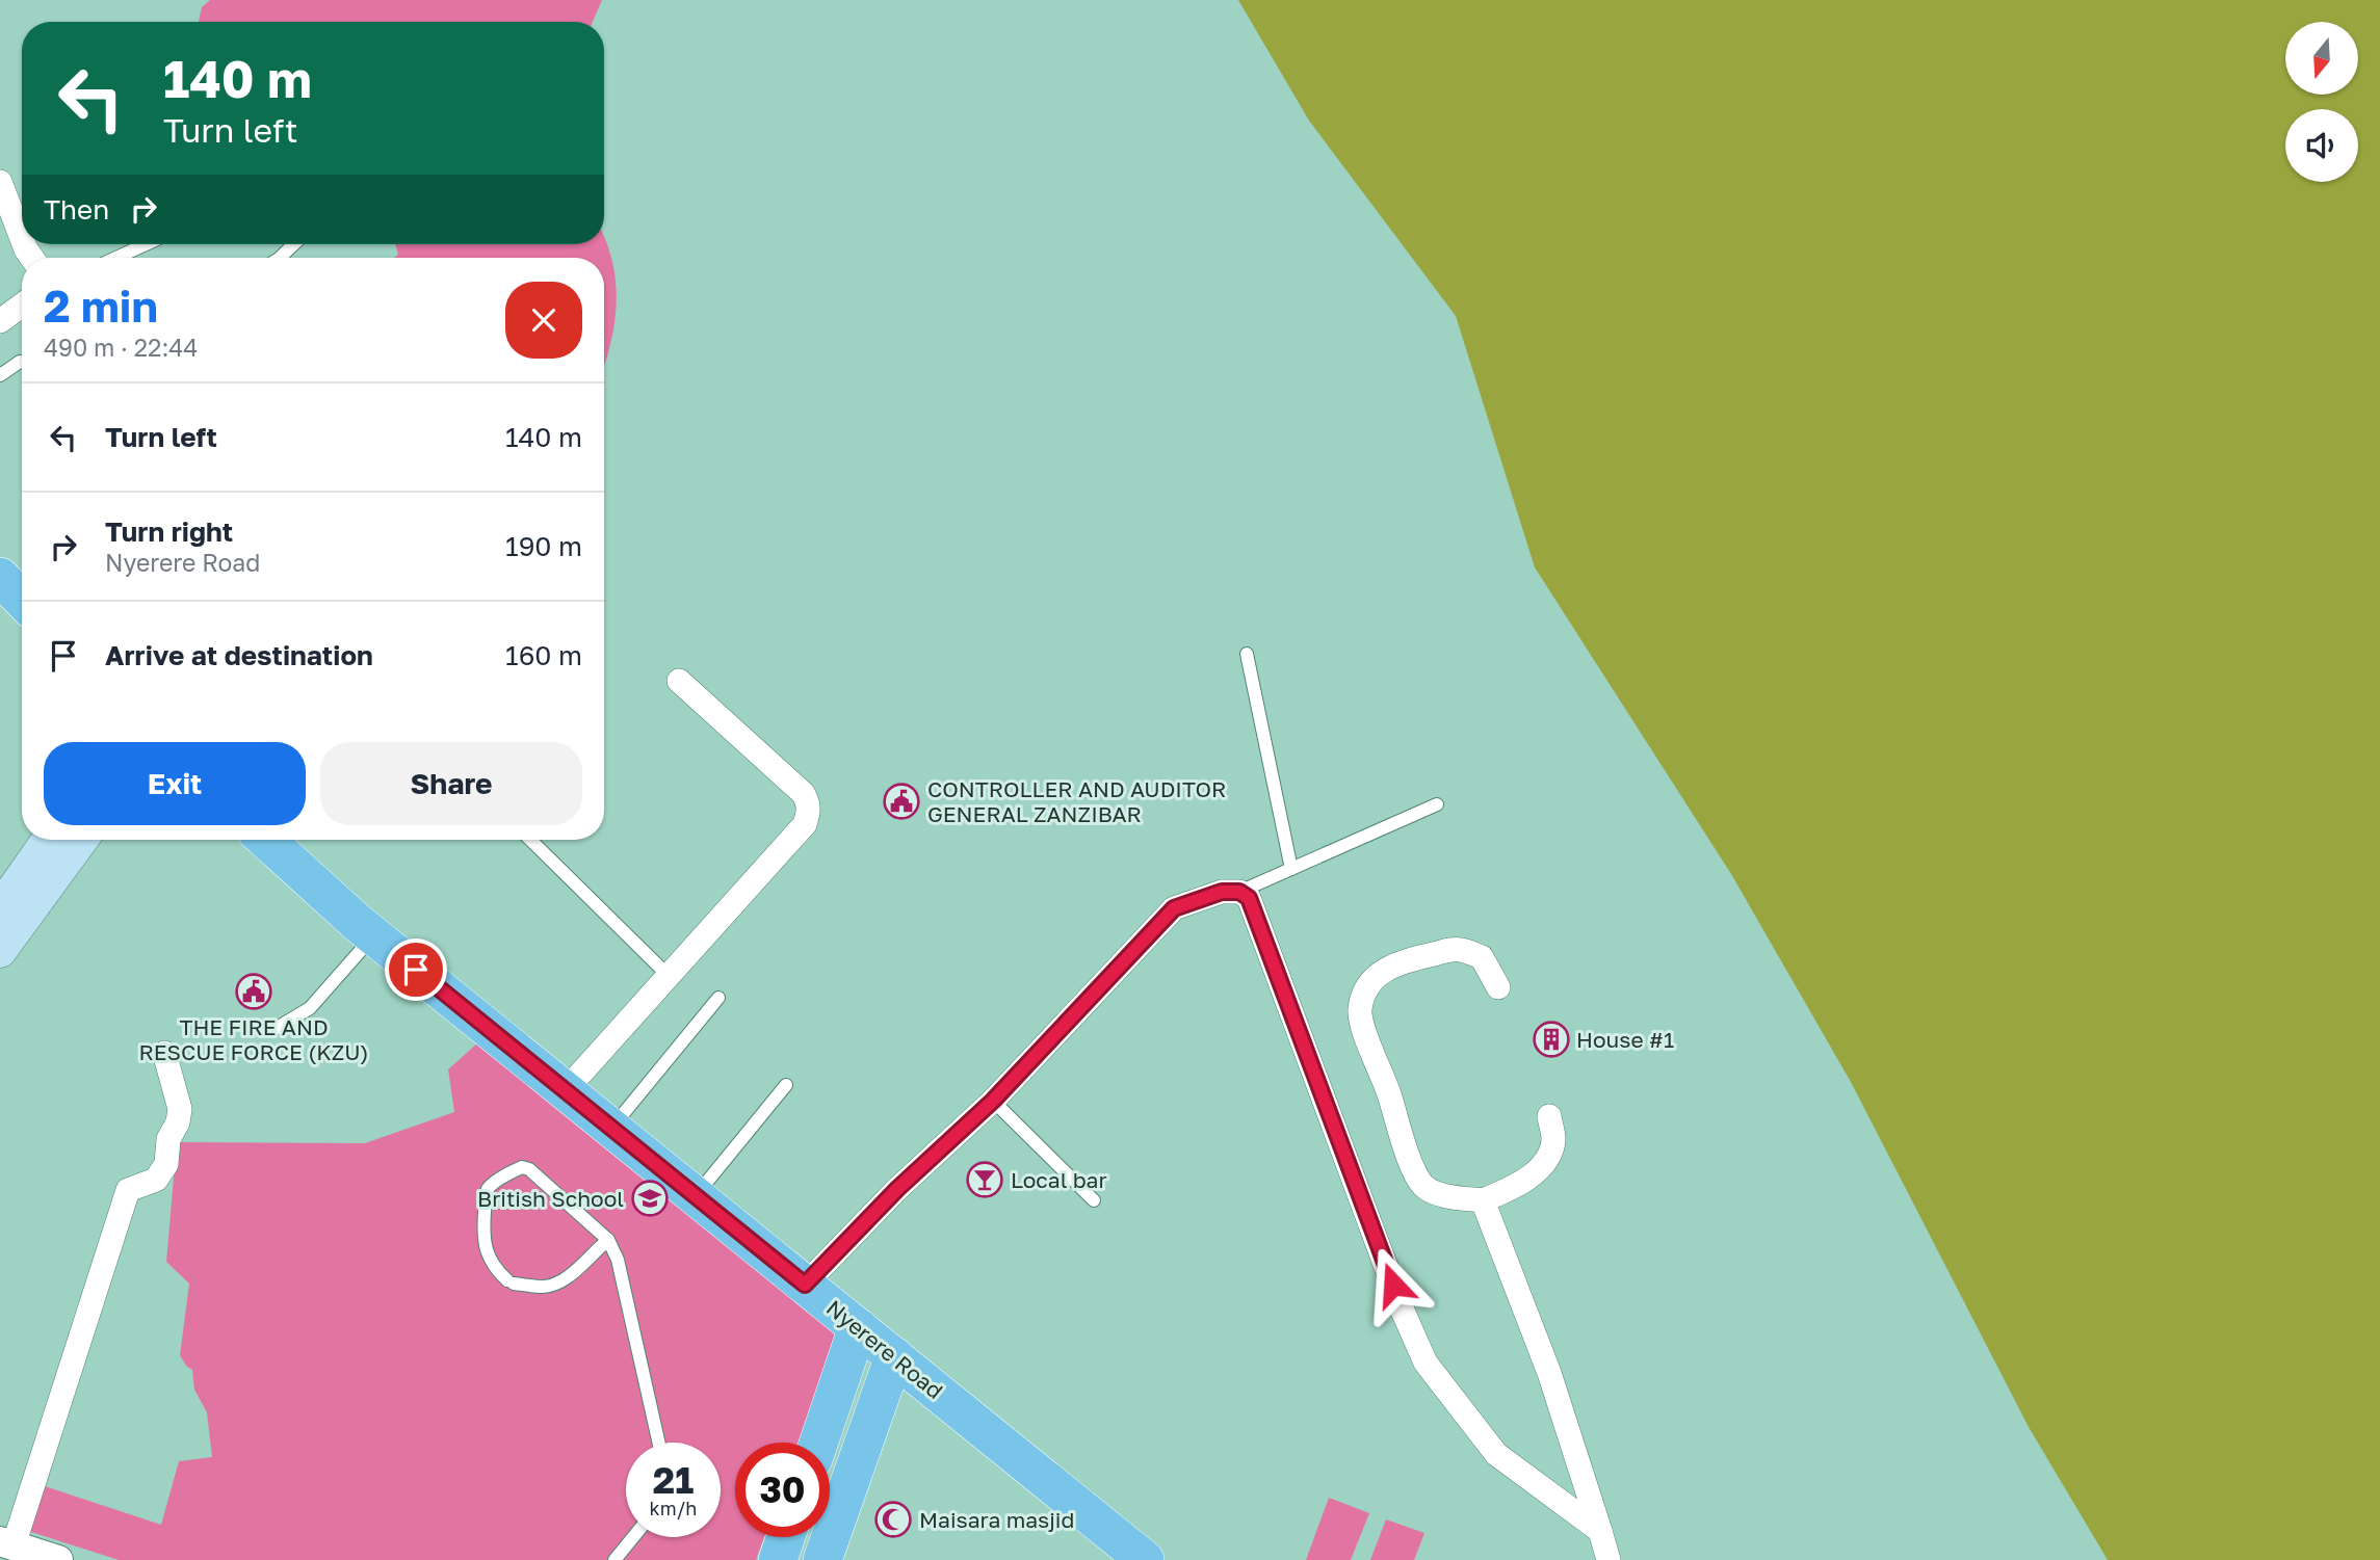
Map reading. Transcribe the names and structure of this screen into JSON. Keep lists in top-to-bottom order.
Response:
{
  "streets": {
    "main road": ["Nyerere Road"]
  },
  "places": {
    "public building": ["CONTROLLER AND AUDITOR GENERAL ZANZIBAR", "THE FIRE AND RESCUE FORCE (KZU)"],
    "building": ["House #1"],
    "bar": ["Local bar"],
    "school or university": ["British School"],
    "mosque": ["Maisara masjid"]
  },
  "north": "bottom",
  "page": {
    "turn": ["140 m", "Turn left"],
    "then": "Then",
    "heading": ["2 min", "490 m · 22:44"],
    "list": [
      {
        "name": "Turn left",
        "value": "140 m"
      },
      {
        "name": "Turn right",
        "note": "Nyerere Road",
        "value": "190 m"
      },
      {
        "name": "Arrive at destination",
        "value": "160 m"
      }
    ],
    "buttons": ["Exit", "Share"],
    "speed": "21 km/h",
    "limit": "30"
  }
}
